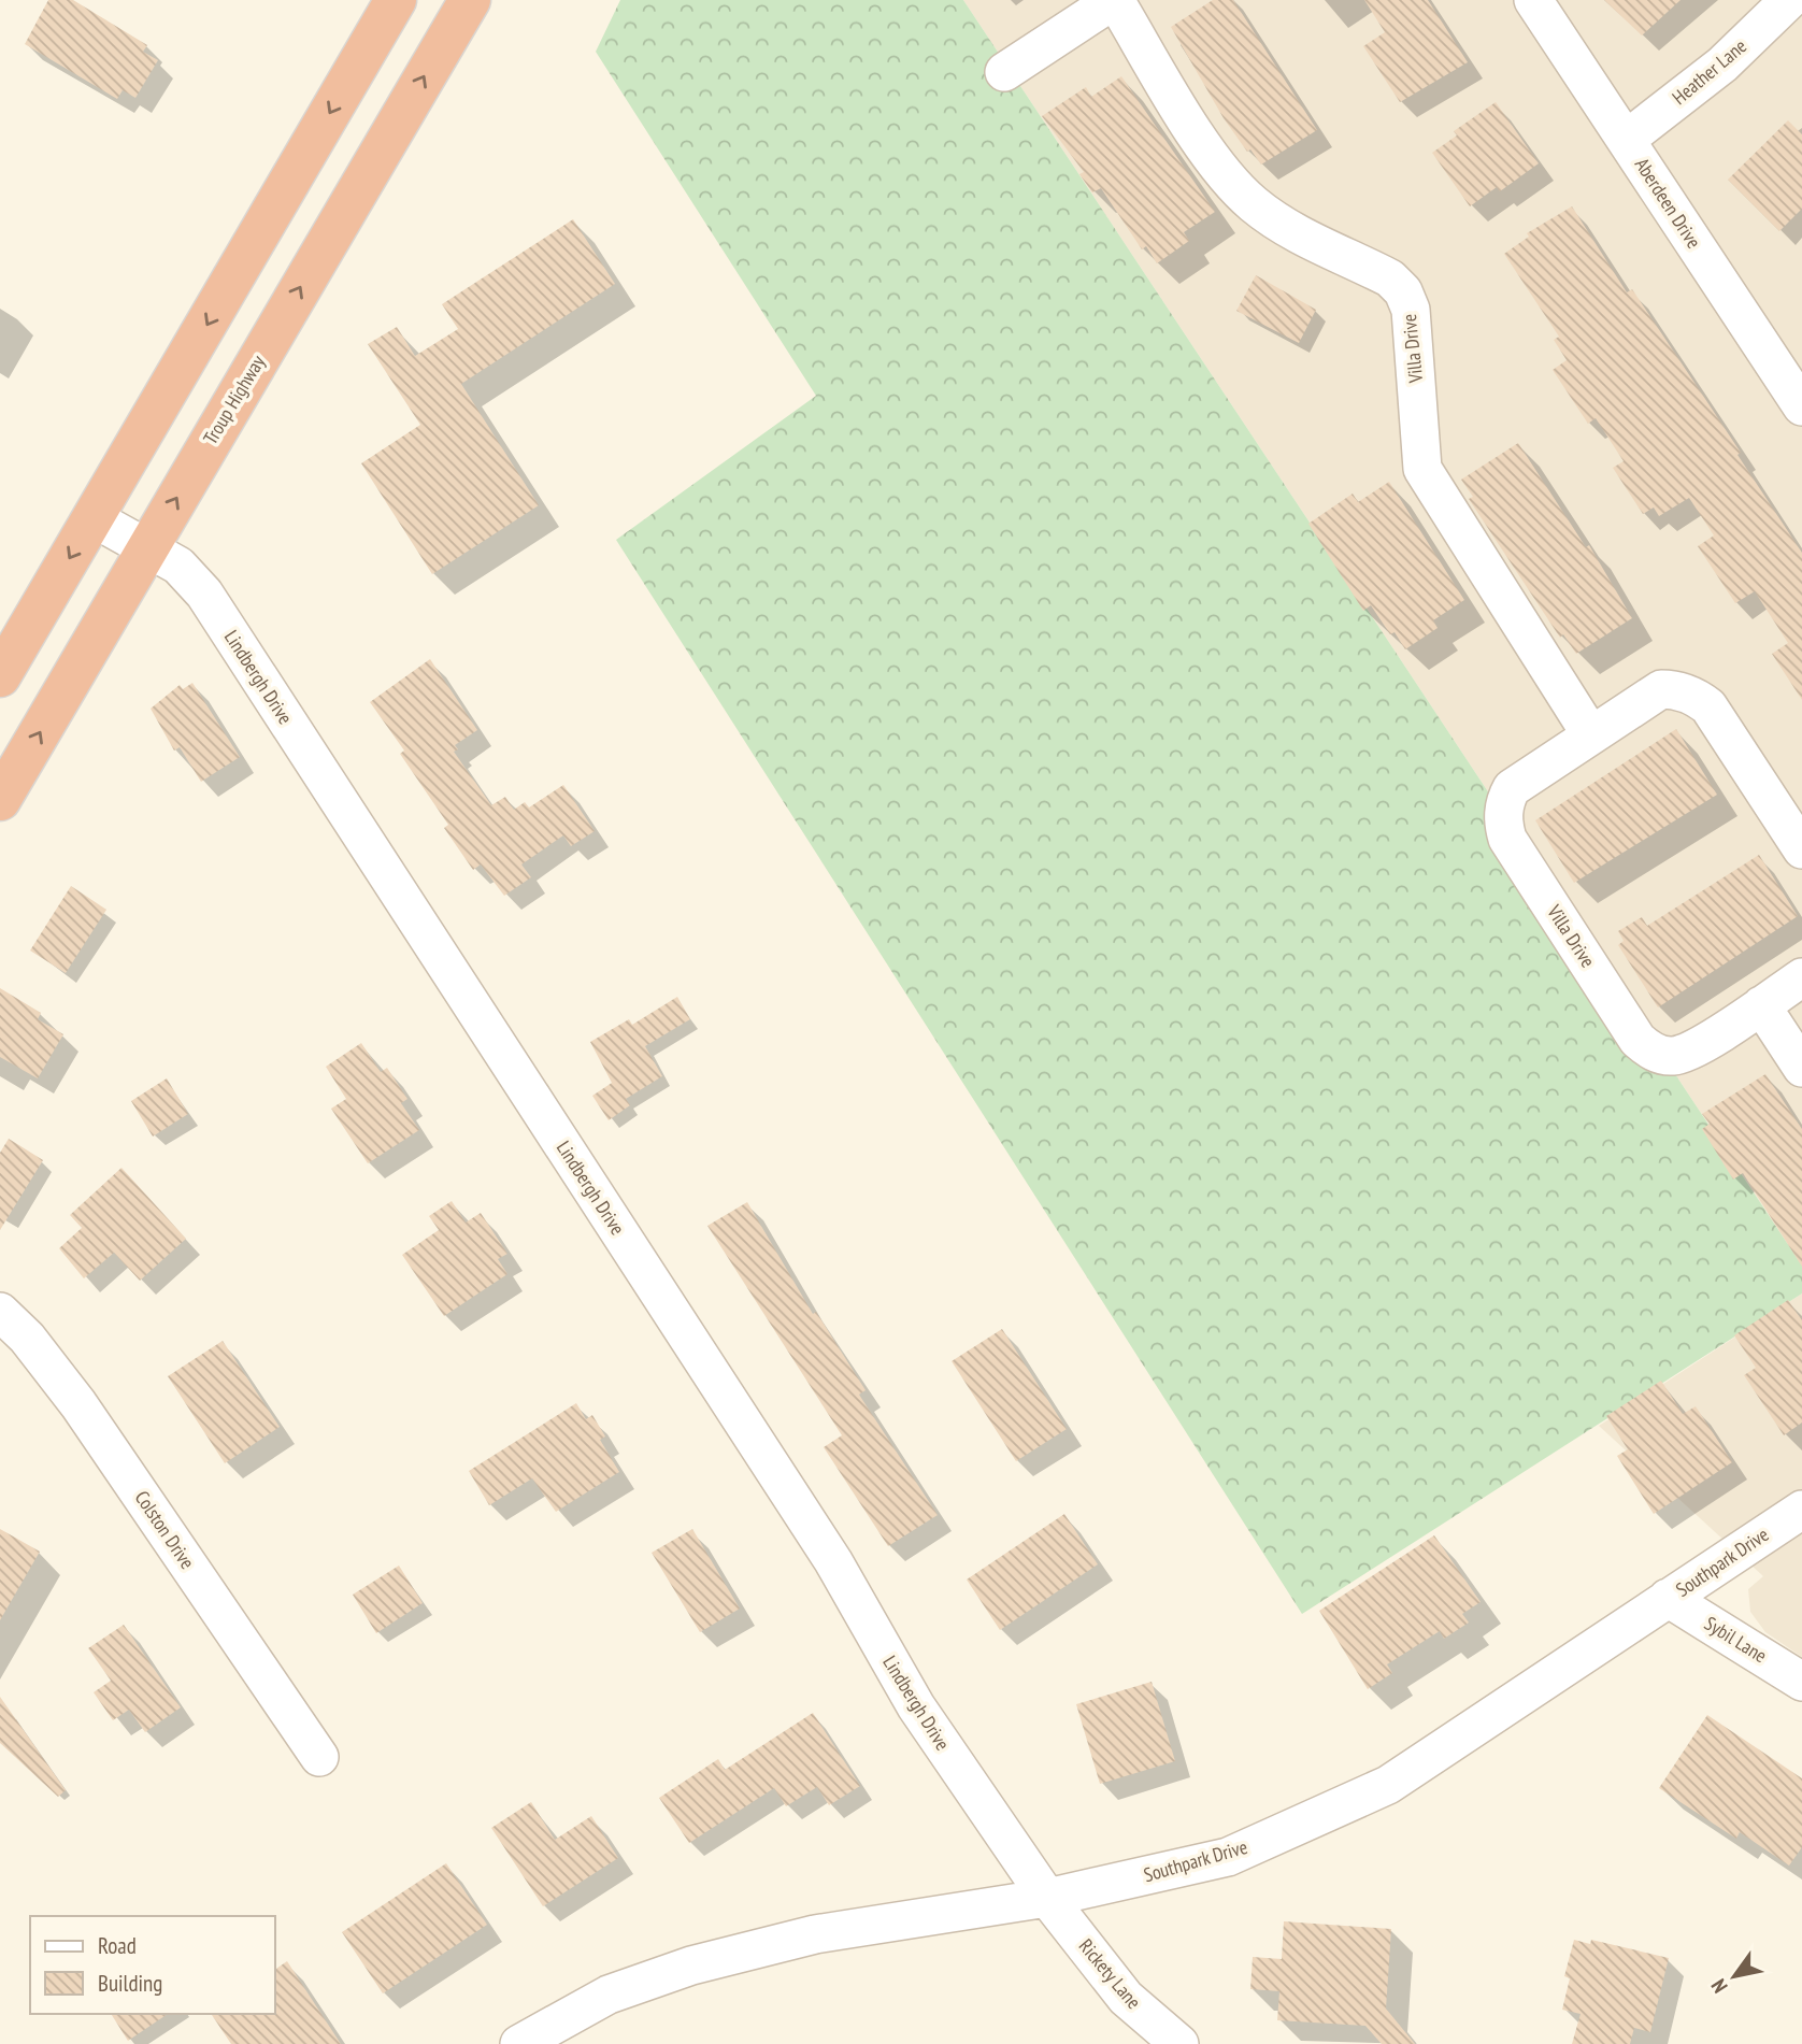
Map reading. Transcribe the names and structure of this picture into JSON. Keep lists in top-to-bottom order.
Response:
{
  "streets": {
    "highway": ["Troup Highway"],
    "street": [
      "Heather Lane",
      "Aberdeen Drive",
      "Villa Drive",
      "Lindbergh Drive",
      "Colston Drive",
      "Southpark Drive",
      "Sybil Lane",
      "Rickety Lane"
    ]
  },
  "crossings": [
    ["Heather Lane", "Aberdeen Drive"],
    ["Troup Highway", "Lindbergh Drive"],
    ["Lindbergh Drive", "Southpark Drive"],
    ["Lindbergh Drive", "Rickety Lane"],
    ["Southpark Drive", "Sybil Lane"],
    ["Southpark Drive", "Rickety Lane"]
  ],
  "legend": ["Road", "Building"],
  "north": "bottom left"
}
